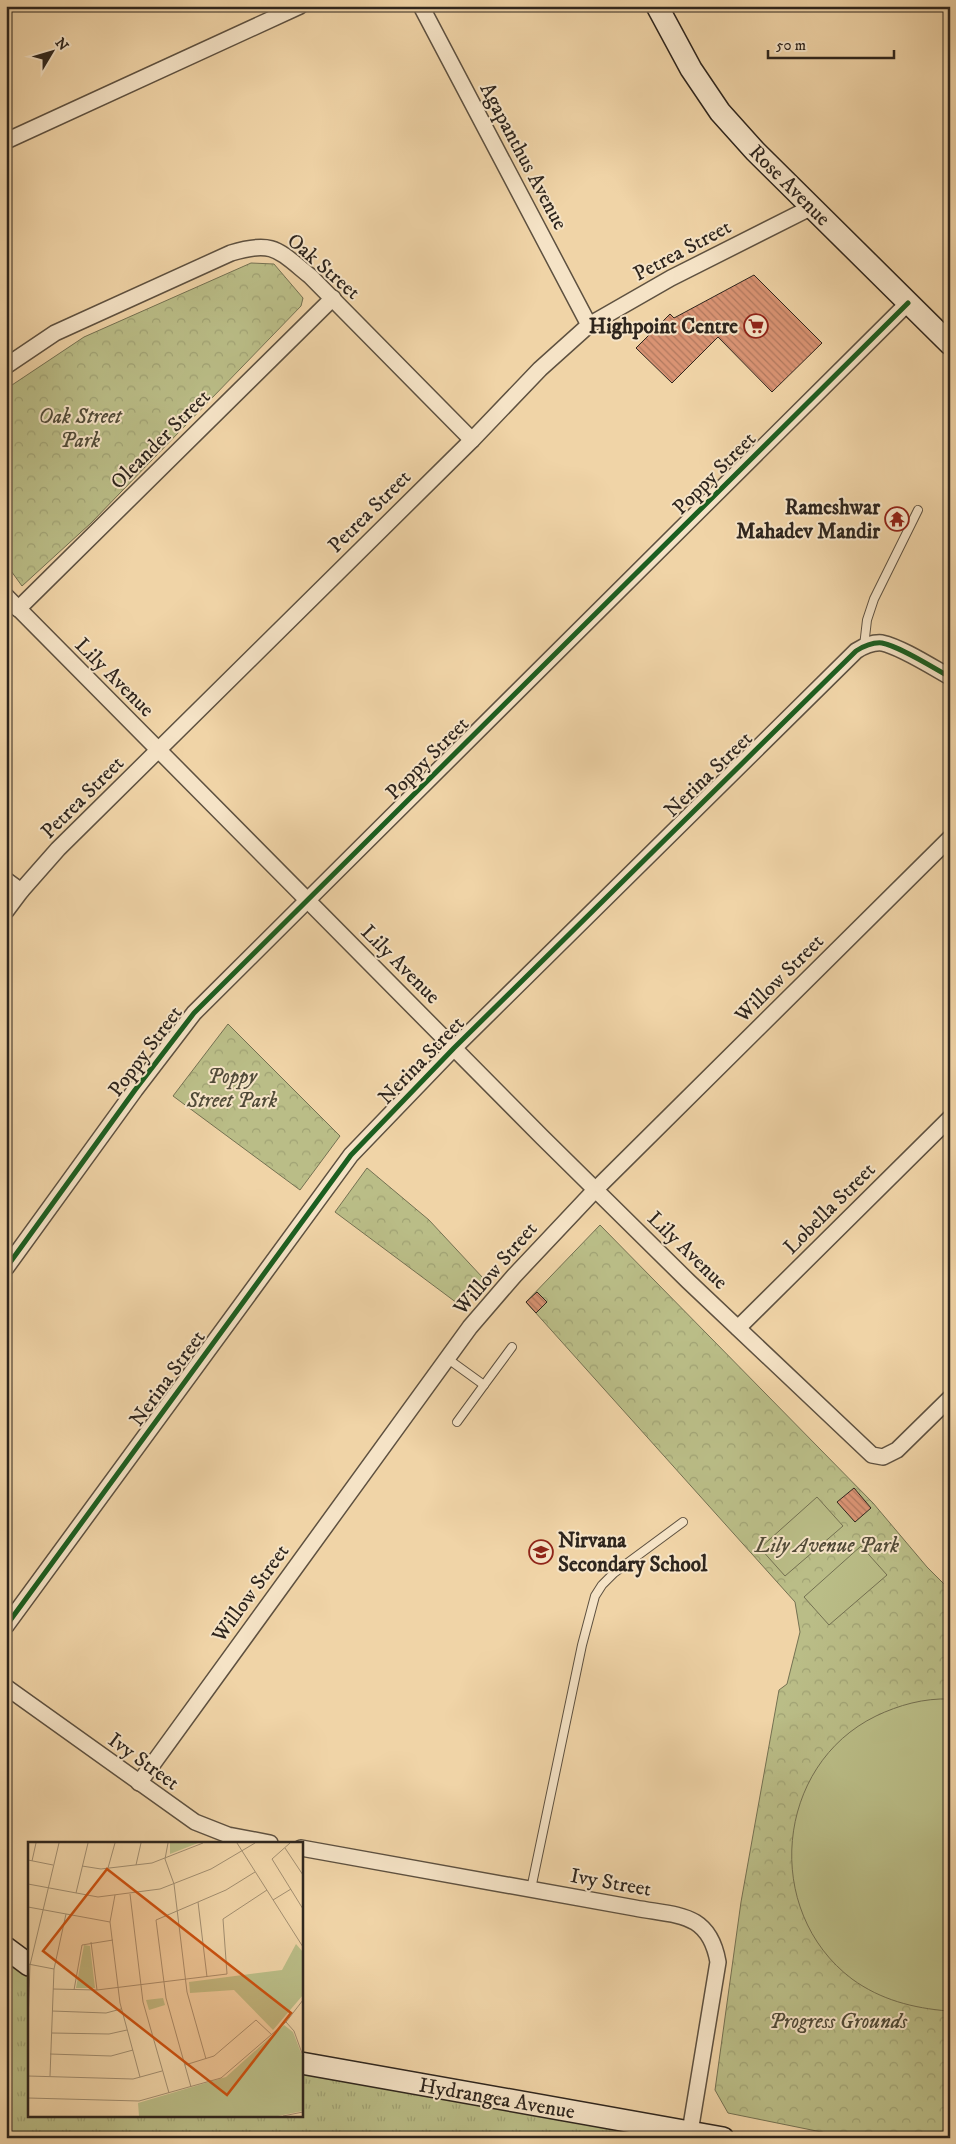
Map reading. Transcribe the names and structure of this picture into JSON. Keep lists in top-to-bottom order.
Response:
{
  "streets": {
    "street": [
      "Agapanthus Avenue",
      "Rose Avenue",
      "Petrea Street",
      "Oak Street",
      "Oleander Street",
      "Poppy Street",
      "Lily Avenue",
      "Nerina Street",
      "Willow Street",
      "Lobella Street",
      "Ivy Street",
      "Hydrangea Avenue"
    ]
  },
  "crossings": [
    ["Agapanthus Avenue", "Petrea Street"],
    ["Rose Avenue", "Petrea Street"],
    ["Rose Avenue", "Poppy Street"],
    ["Petrea Street", "Oak Street"],
    ["Petrea Street", "Lily Avenue"],
    ["Oak Street", "Oleander Street"],
    ["Oleander Street", "Lily Avenue"],
    ["Poppy Street", "Lily Avenue"],
    ["Lily Avenue", "Nerina Street"],
    ["Lily Avenue", "Willow Street"],
    ["Lily Avenue", "Lobella Street"],
    ["Willow Street", "Ivy Street"],
    ["Ivy Street", "Hydrangea Avenue"]
  ],
  "parks": [
    "Oak Street Park",
    "Poppy Street Park",
    "Lily Avenue Park",
    "Progress Grounds"
  ],
  "places": {
    "supermarket": ["Highpoint Centre"],
    "temple": ["Rameshwar Mahadev Mandir"],
    "school or university": ["Nirvana Secondary School"]
  },
  "scale_bar": "50 m",
  "north": "top right"
}
